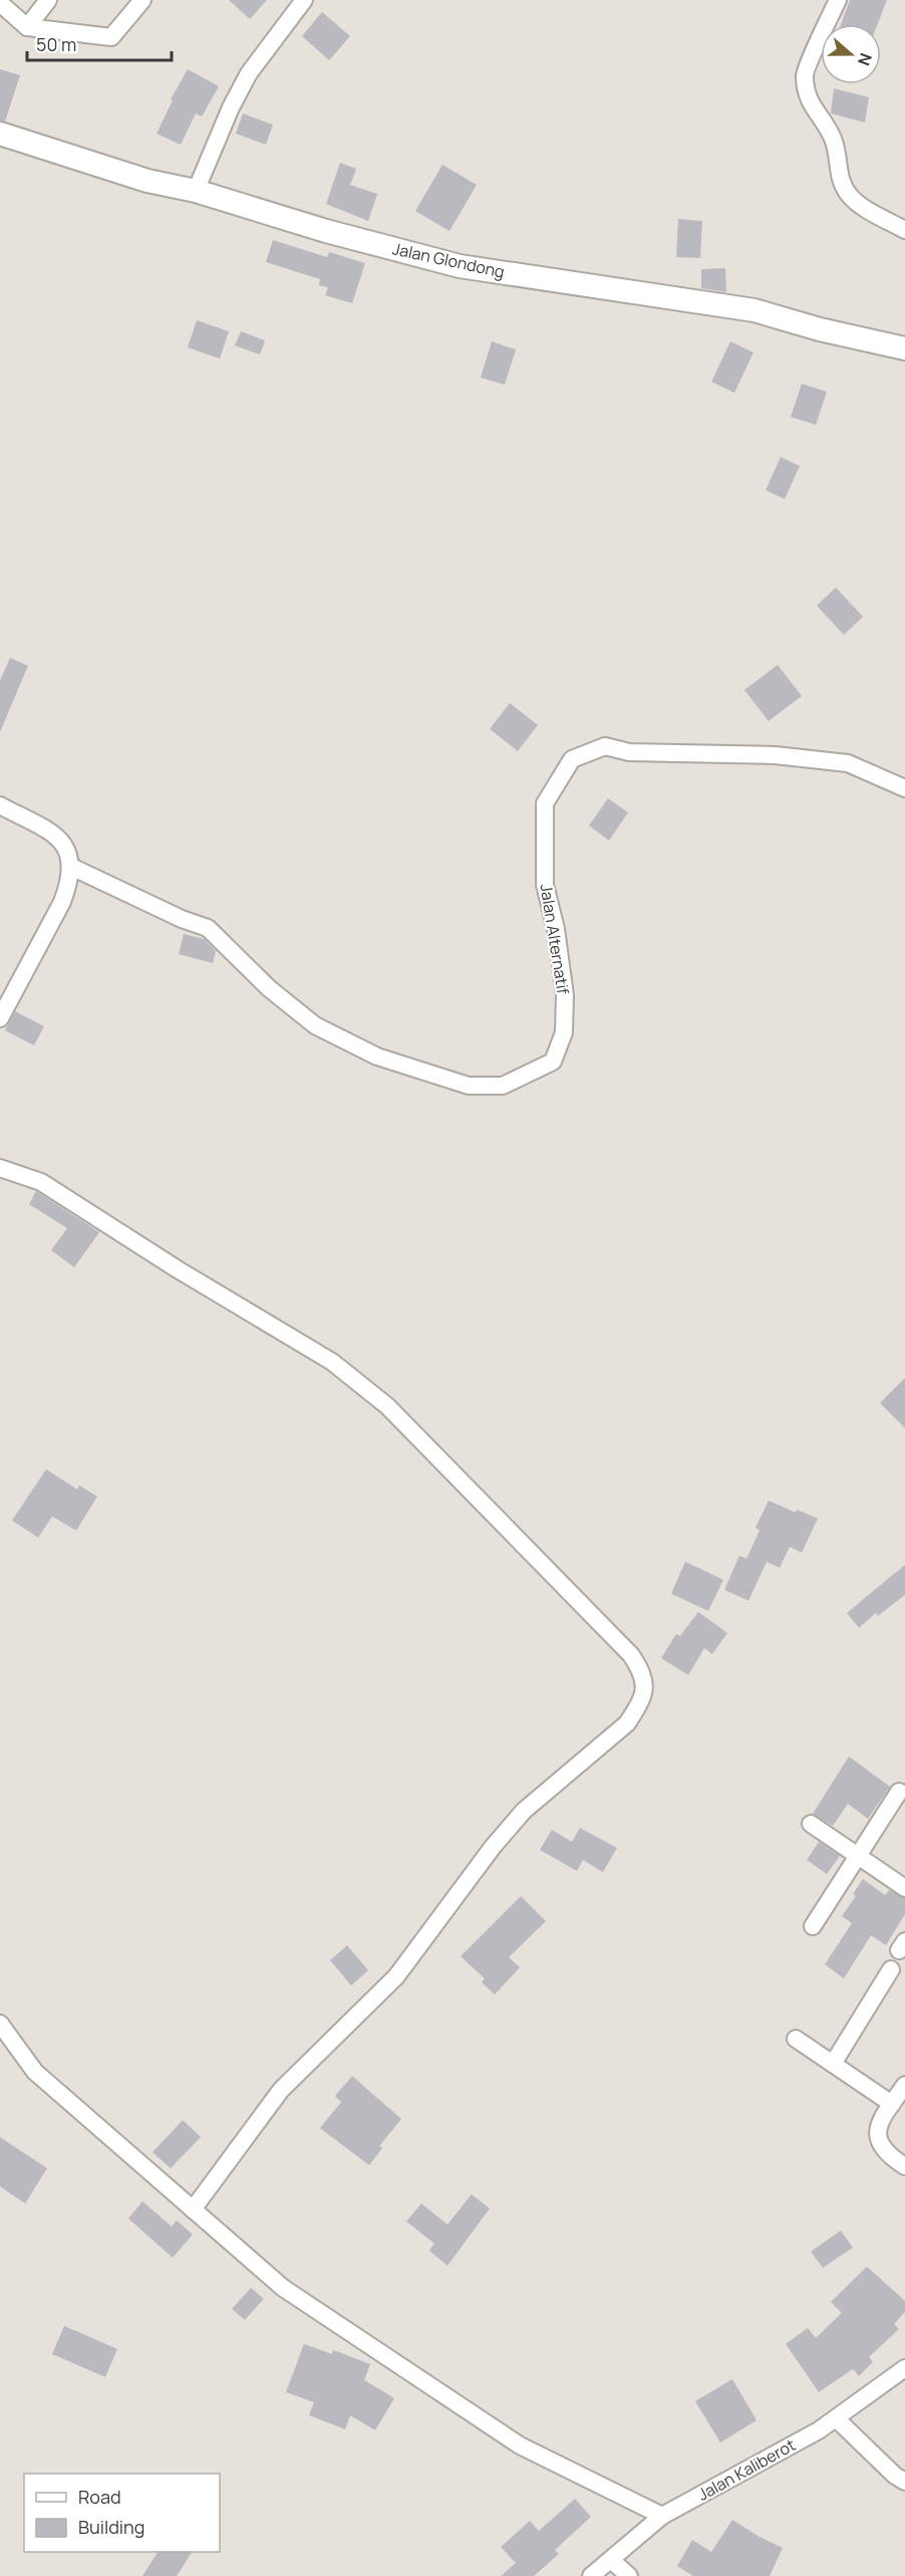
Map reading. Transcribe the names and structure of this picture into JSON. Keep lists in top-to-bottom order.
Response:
{
  "streets": {
    "main road": ["Jalan Glondong"],
    "street": ["Jalan Alternatif", "Jalan Kaliberot"]
  },
  "legend": ["Road", "Building"],
  "scale_bar": "50 m",
  "north": "right"
}
